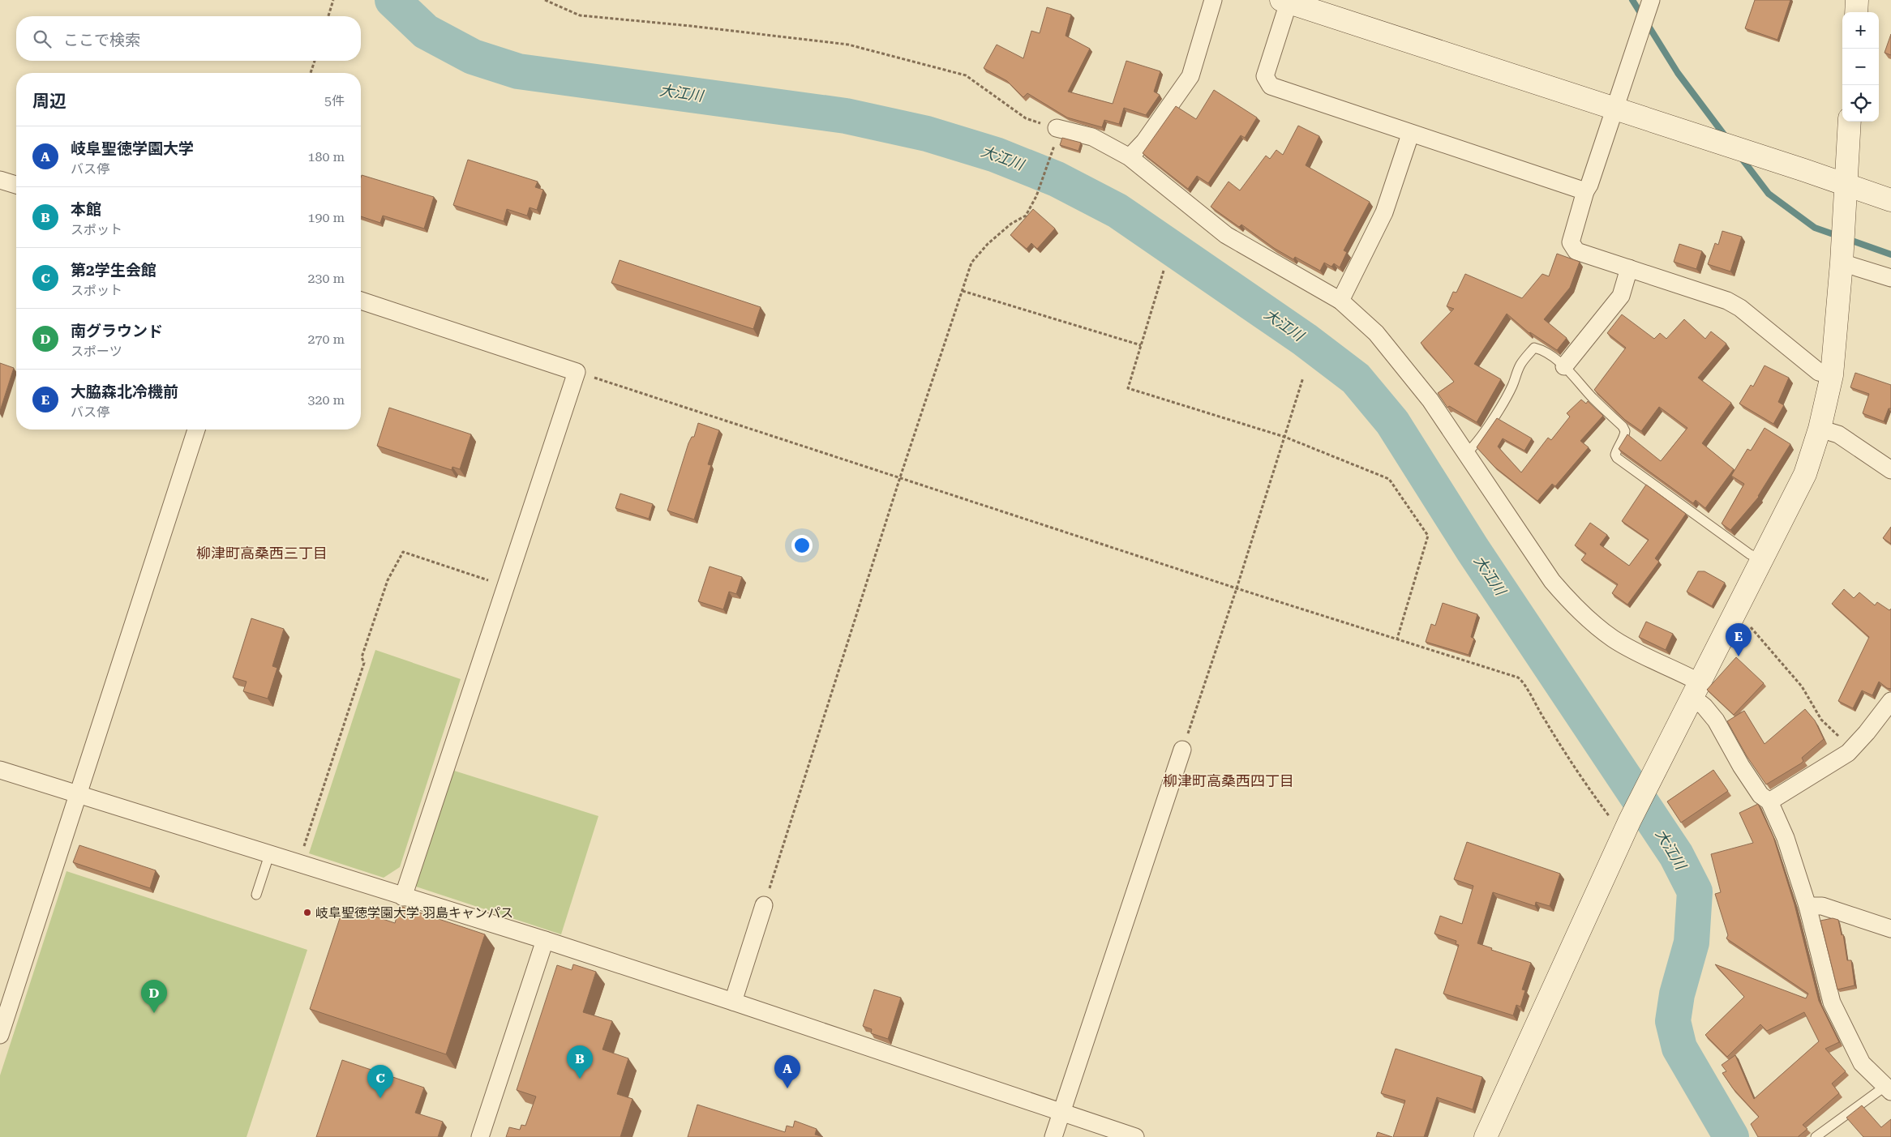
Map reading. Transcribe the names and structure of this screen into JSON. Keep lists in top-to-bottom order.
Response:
{
  "districts": ["柳津町高桑西三丁目", "柳津町高桑西四丁目"],
  "water": ["大江川"],
  "places": ["岐阜聖徳学園大学 羽島キャンパス"],
  "page": {
    "map_buttons": ["+", "−"],
    "search": "ここで検索",
    "heading": ["周辺", "5件"],
    "list": [
      {
        "mark": "A",
        "name": "岐阜聖徳学園大学",
        "note": "バス停",
        "value": "180 m"
      },
      {
        "mark": "B",
        "name": "本館",
        "note": "スポット",
        "value": "190 m"
      },
      {
        "mark": "C",
        "name": "第2学生会館",
        "note": "スポット",
        "value": "230 m"
      },
      {
        "mark": "D",
        "name": "南グラウンド",
        "note": "スポーツ",
        "value": "270 m"
      },
      {
        "mark": "E",
        "name": "大脇森北冷機前",
        "note": "バス停",
        "value": "320 m"
      }
    ],
    "pins": [
      "E",
      "D",
      "B",
      "A",
      "C"
    ]
  }
}
